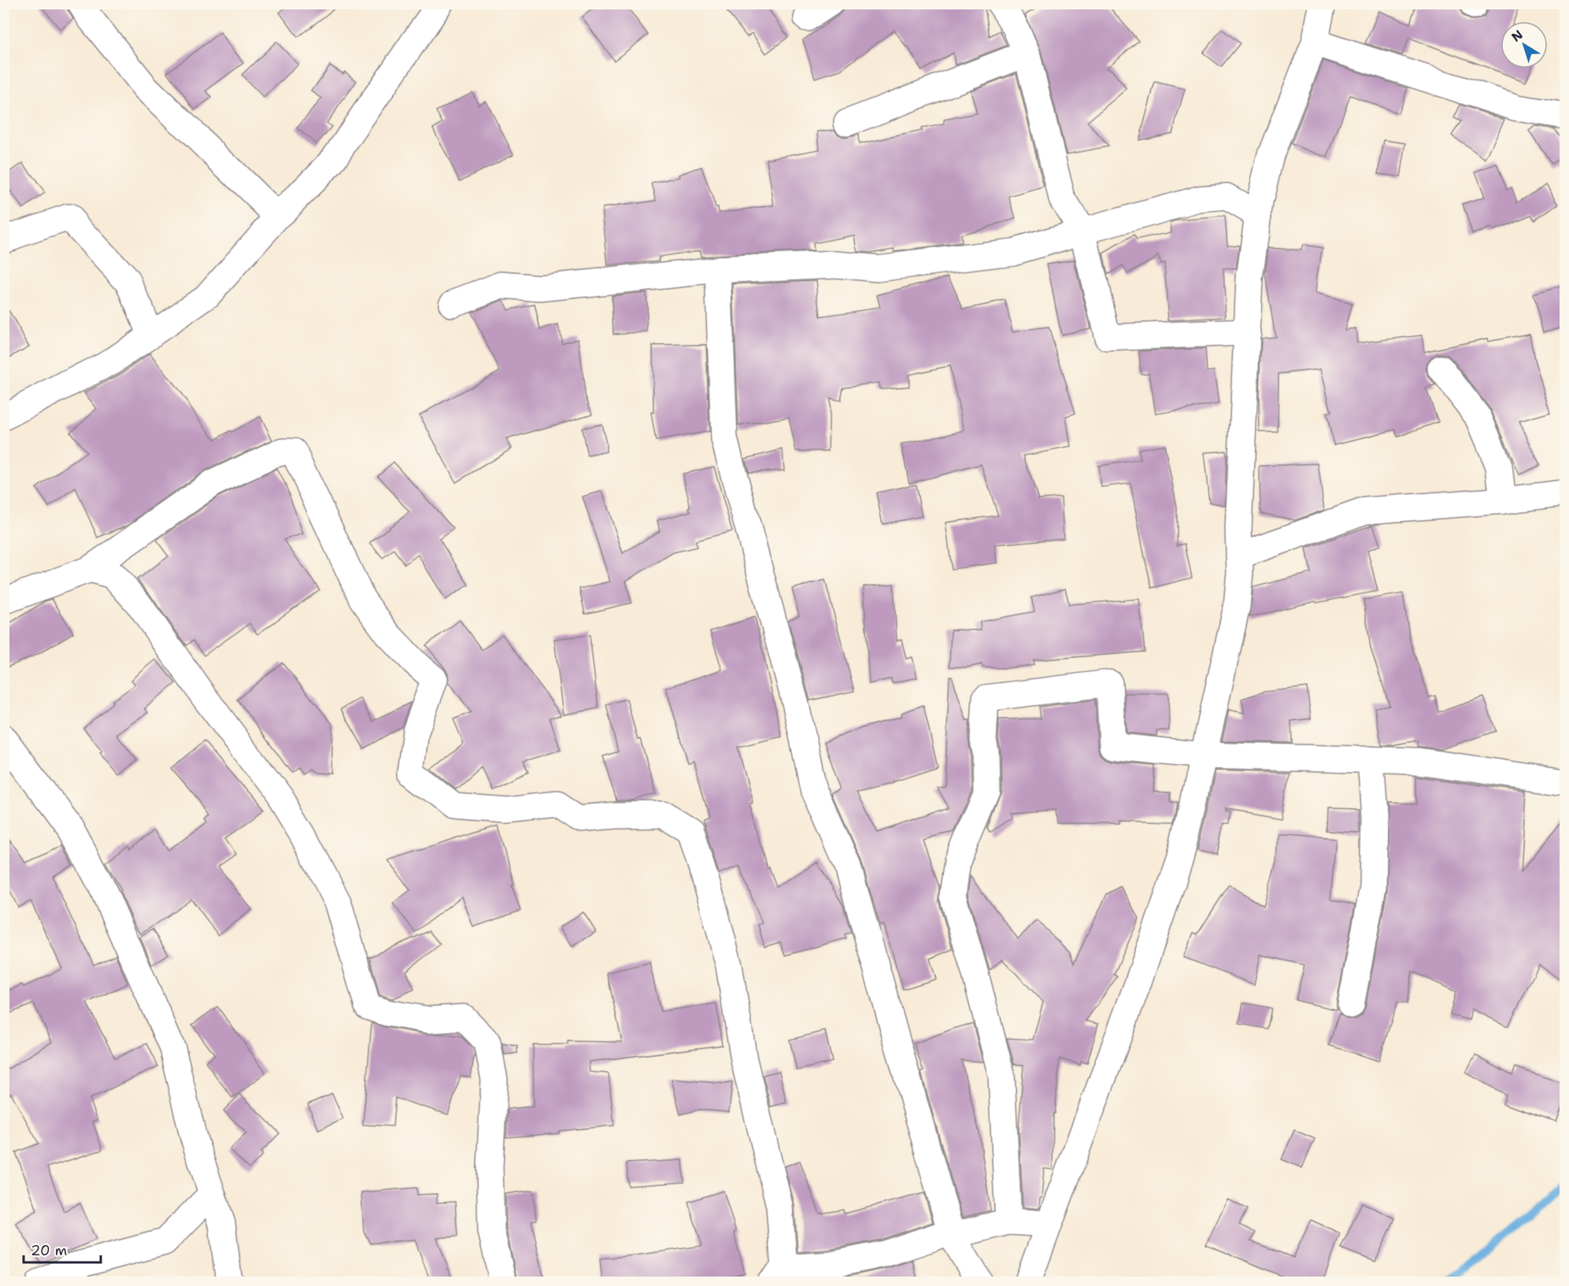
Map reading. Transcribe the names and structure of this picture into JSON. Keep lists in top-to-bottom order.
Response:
{
  "scale_bar": "20 m",
  "north": "top left"
}
